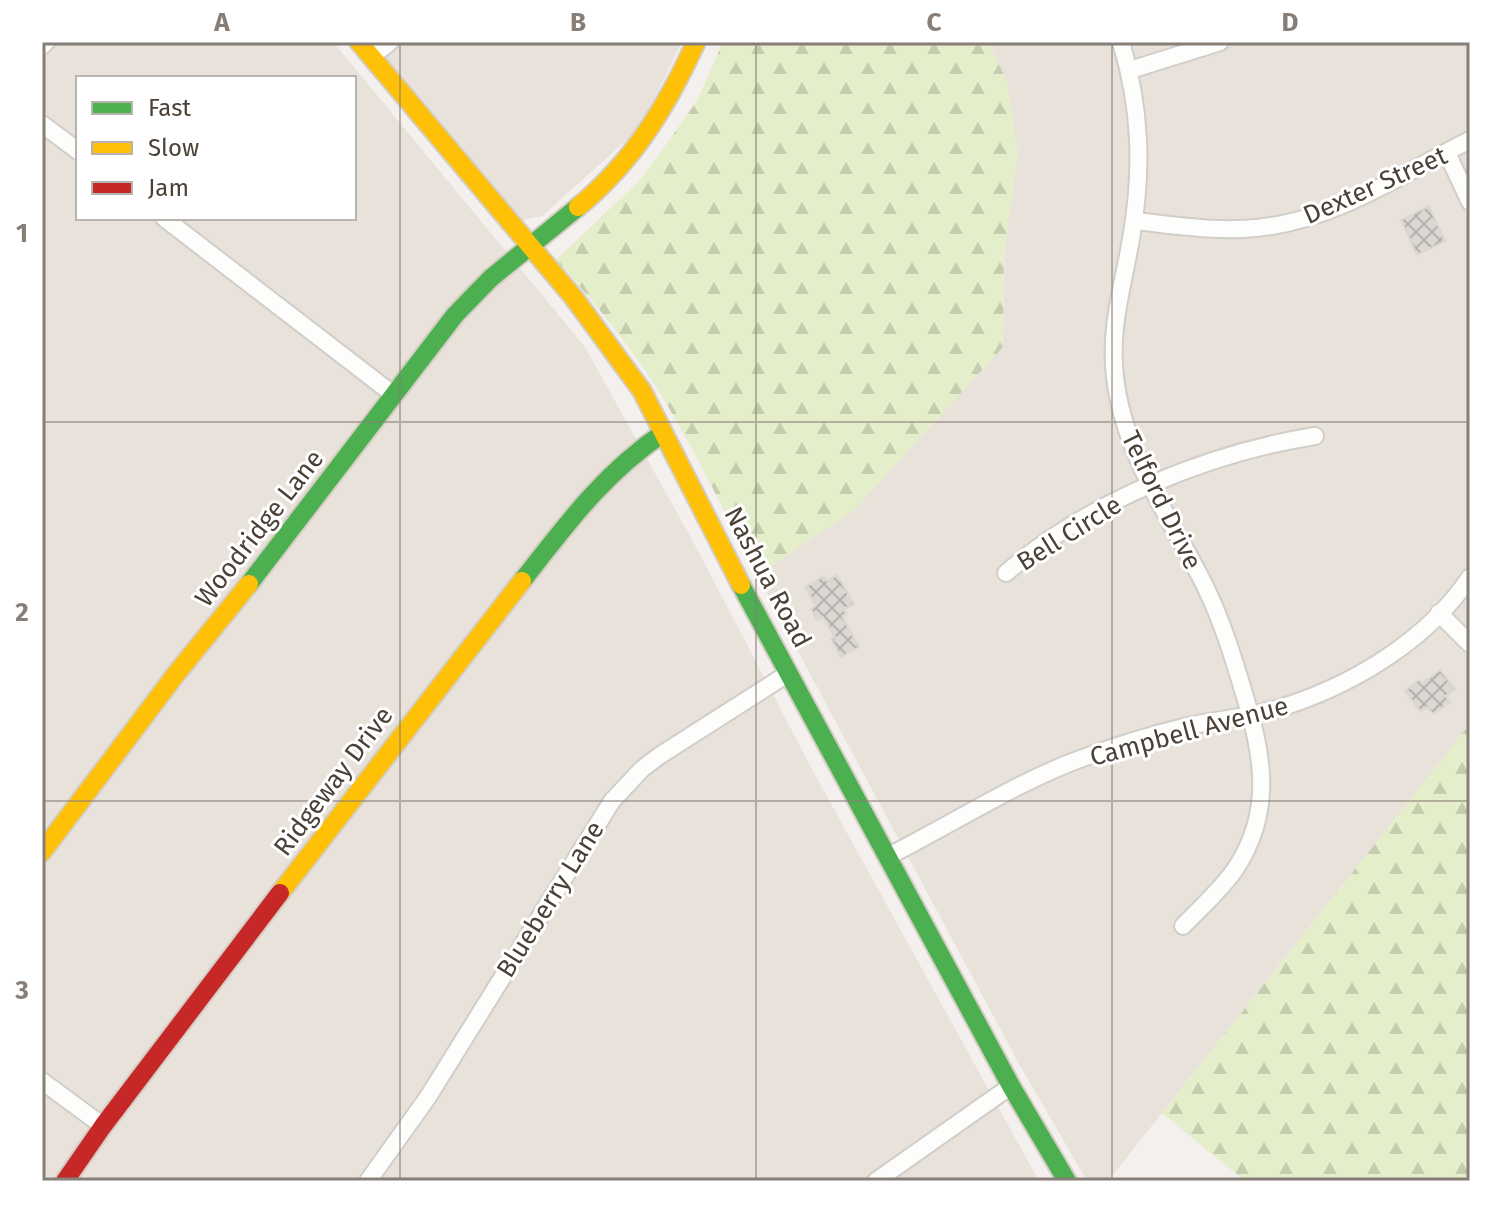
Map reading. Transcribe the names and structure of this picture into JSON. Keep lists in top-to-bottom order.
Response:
{
  "streets": {
    "street": [
      "Dexter Street",
      "Telford Drive",
      "Woodridge Lane",
      "Bell Circle",
      "Nashua Road",
      "Campbell Avenue",
      "Ridgeway Drive",
      "Blueberry Lane"
    ]
  },
  "crossings": [
    ["Dexter Street", "Telford Drive"],
    ["Telford Drive", "Bell Circle"],
    ["Telford Drive", "Campbell Avenue"],
    ["Woodridge Lane", "Nashua Road"],
    ["Nashua Road", "Campbell Avenue"],
    ["Nashua Road", "Ridgeway Drive"],
    ["Nashua Road", "Blueberry Lane"]
  ],
  "legend": ["Fast", "Slow", "Jam"],
  "grid": {
    "columns": [
      "A",
      "B",
      "C",
      "D"
    ],
    "rows": ["1", "2", "3"]
  }
}
